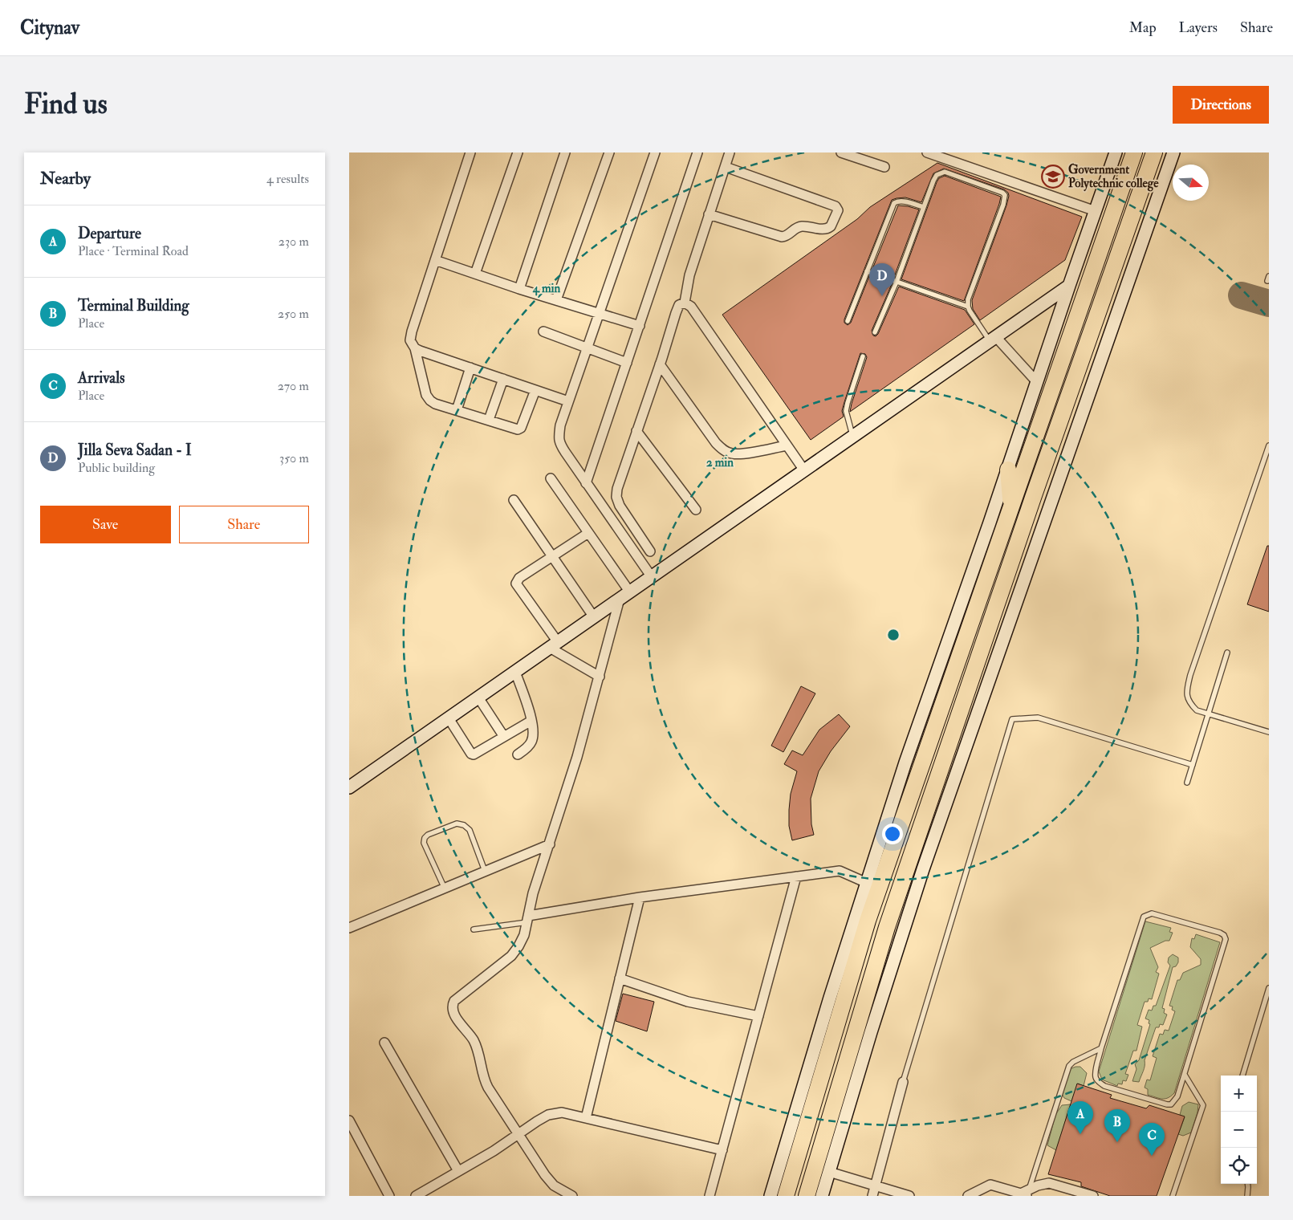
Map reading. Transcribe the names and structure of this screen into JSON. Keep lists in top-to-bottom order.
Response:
{
  "places": {
    "school or university": ["Government Polytechnic college"]
  },
  "north": "right",
  "page": {
    "header": "Citynav",
    "nav": ["Map", "Layers", "Share"],
    "buttons": [
      "Directions",
      ["Save", "Share"]
    ],
    "title": "Find us",
    "heading": ["Nearby", "4 results"],
    "list": [
      {
        "mark": "A",
        "name": "Departure",
        "note": "Place · Terminal Road",
        "value": "230 m"
      },
      {
        "mark": "B",
        "name": "Terminal Building",
        "note": "Place",
        "value": "250 m"
      },
      {
        "mark": "C",
        "name": "Arrivals",
        "note": "Place",
        "value": "270 m"
      },
      {
        "mark": "D",
        "name": "Jilla Seva Sadan - I",
        "note": "Public building",
        "value": "350 m"
      }
    ],
    "pins": [
      "D",
      "A",
      "B",
      "C"
    ],
    "map_buttons": ["+", "−"]
  },
  "rings": ["4 min", "2 min"]
}
